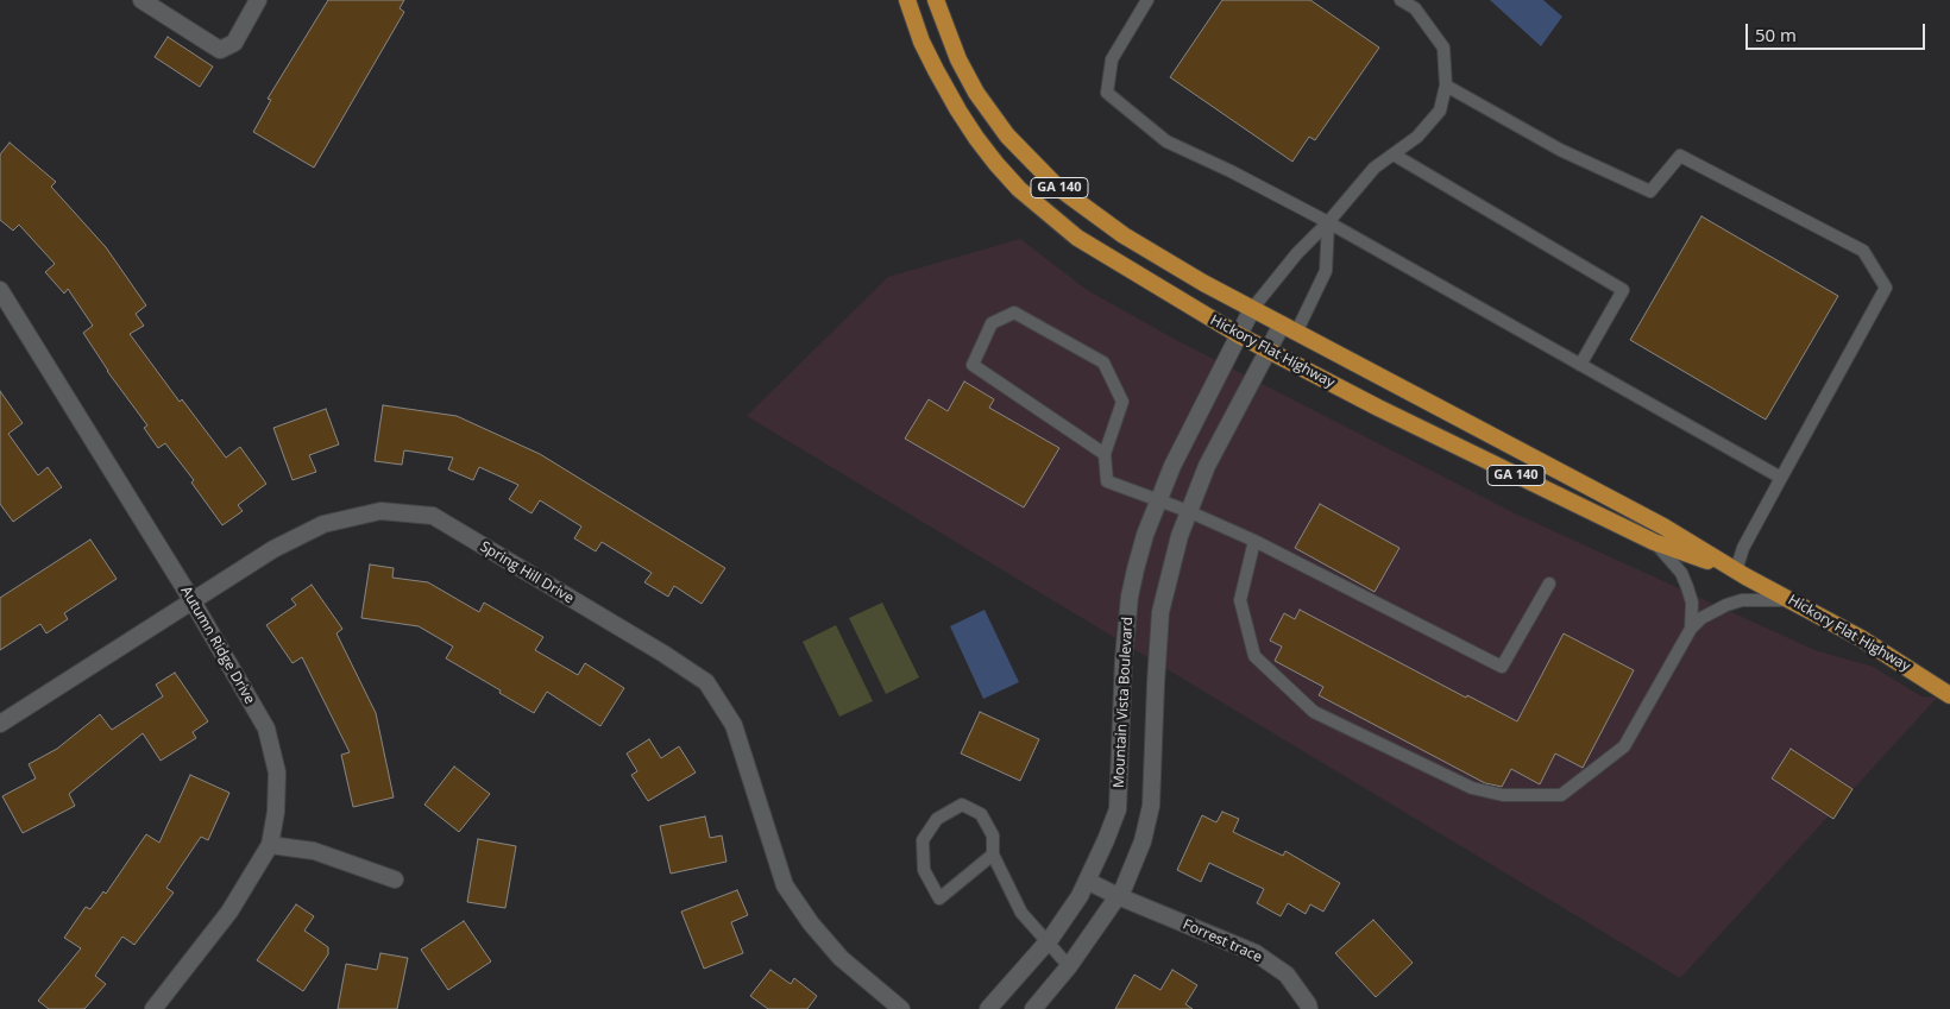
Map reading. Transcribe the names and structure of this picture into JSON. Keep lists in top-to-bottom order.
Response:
{
  "streets": {
    "main road": ["GA 140", "Hickory Flat Highway"],
    "street": [
      "Spring Hill Drive",
      "Autumn Ridge Drive",
      "Mountain Vista Boulevard",
      "Forrest trace"
    ]
  },
  "crossings": [
    ["Hickory Flat Highway", "Mountain Vista Boulevard"],
    ["Spring Hill Drive", "Autumn Ridge Drive"],
    ["Mountain Vista Boulevard", "Forrest trace"]
  ],
  "scale_bar": "50 m"
}
